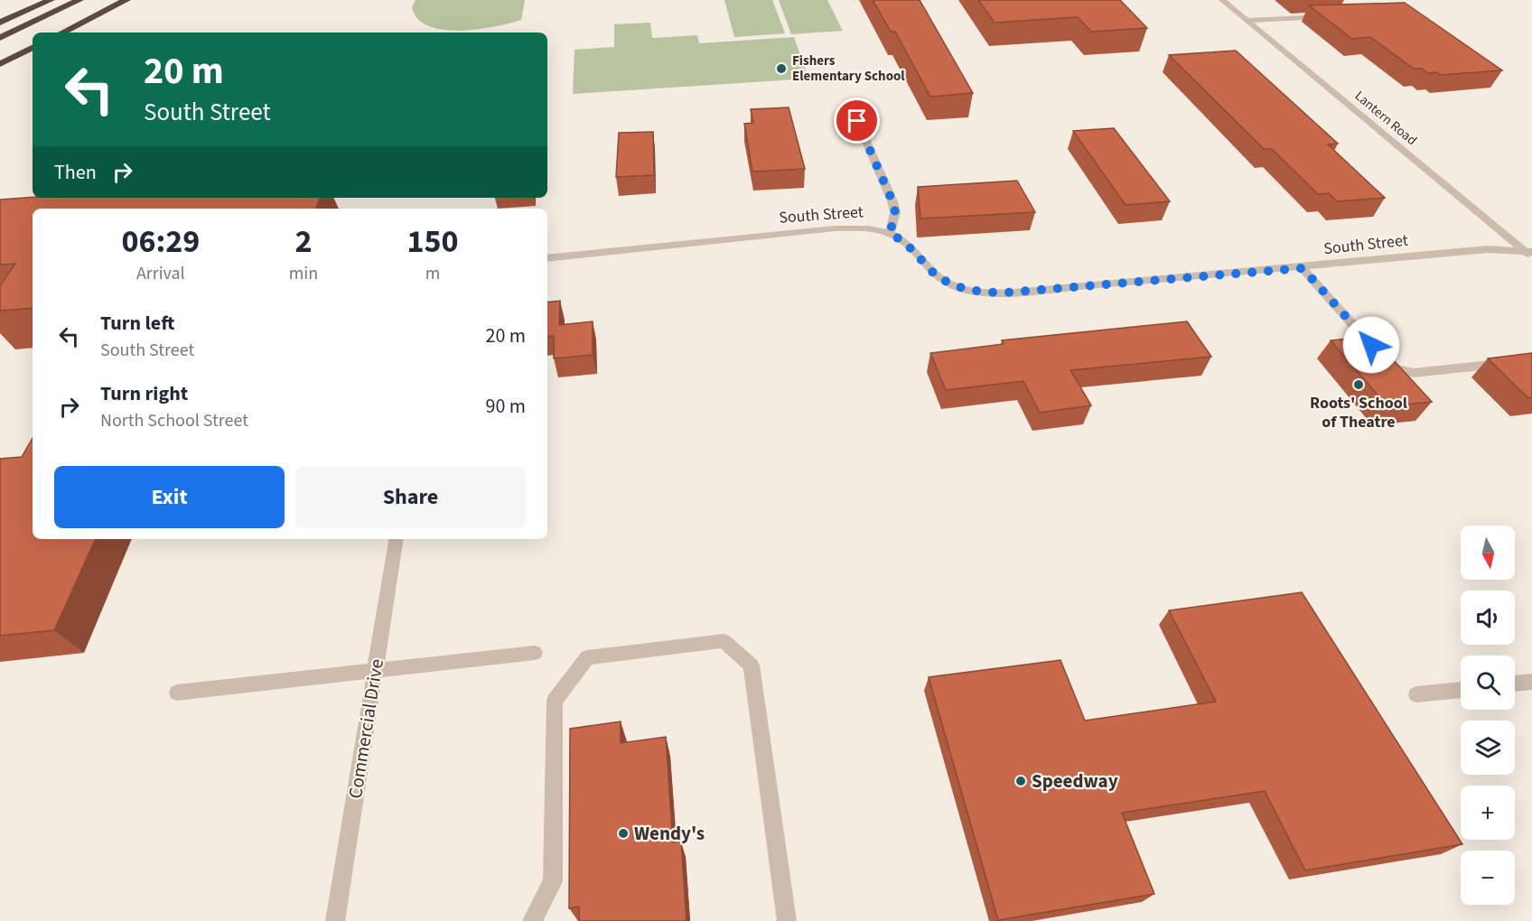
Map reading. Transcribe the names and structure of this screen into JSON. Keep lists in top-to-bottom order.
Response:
{
  "streets": {
    "street": ["Lantern Road", "South Street", "Commercial Drive"]
  },
  "crossings": [
    ["Lantern Road", "South Street"]
  ],
  "places": [
    "Fishers Elementary School",
    "Roots' School of Theatre",
    "Speedway",
    "Wendy's"
  ],
  "north": "bottom",
  "page": {
    "turn": ["20 m", "South Street"],
    "then": "Then",
    "eta": [
      "06:29",
      "Arrival",
      "2",
      "min",
      "150",
      "m"
    ],
    "list": [
      {
        "name": "Turn left",
        "note": "South Street",
        "value": "20 m"
      },
      {
        "name": "Turn right",
        "note": "North School Street",
        "value": "90 m"
      }
    ],
    "buttons": ["Exit", "Share"],
    "map_buttons": ["+", "−"]
  }
}
